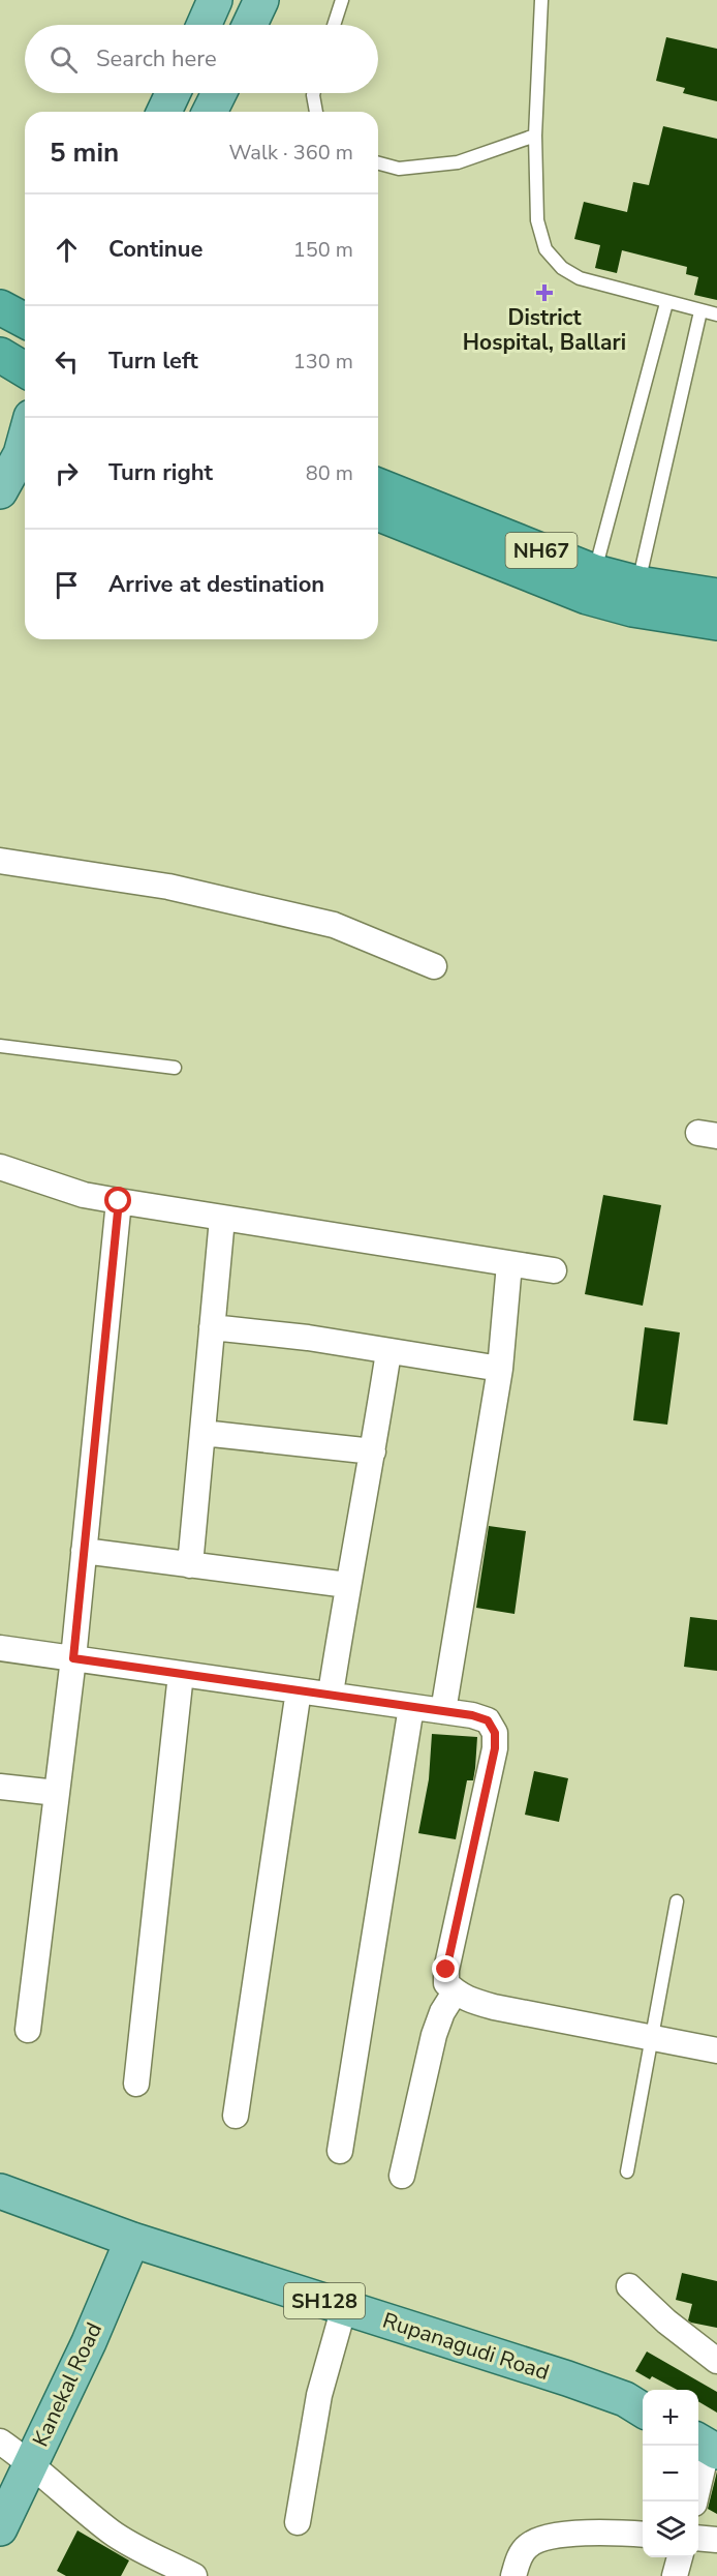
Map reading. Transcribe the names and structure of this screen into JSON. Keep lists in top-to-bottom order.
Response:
{
  "streets": {
    "highway": ["NH67"],
    "main road": ["SH128", "Rupanagudi Road", "Kanekal Road"]
  },
  "crossings": [
    ["Rupanagudi Road", "Kanekal Road"]
  ],
  "places": {
    "health": ["District Hospital, Ballari"]
  },
  "page": {
    "search": "Search here",
    "heading": ["5 min", "Walk · 360 m"],
    "list": [
      ["Continue", "150 m"],
      ["Turn left", "130 m"],
      ["Turn right", "80 m"],
      "Arrive at destination"
    ],
    "map_buttons": ["+", "−"]
  }
}
